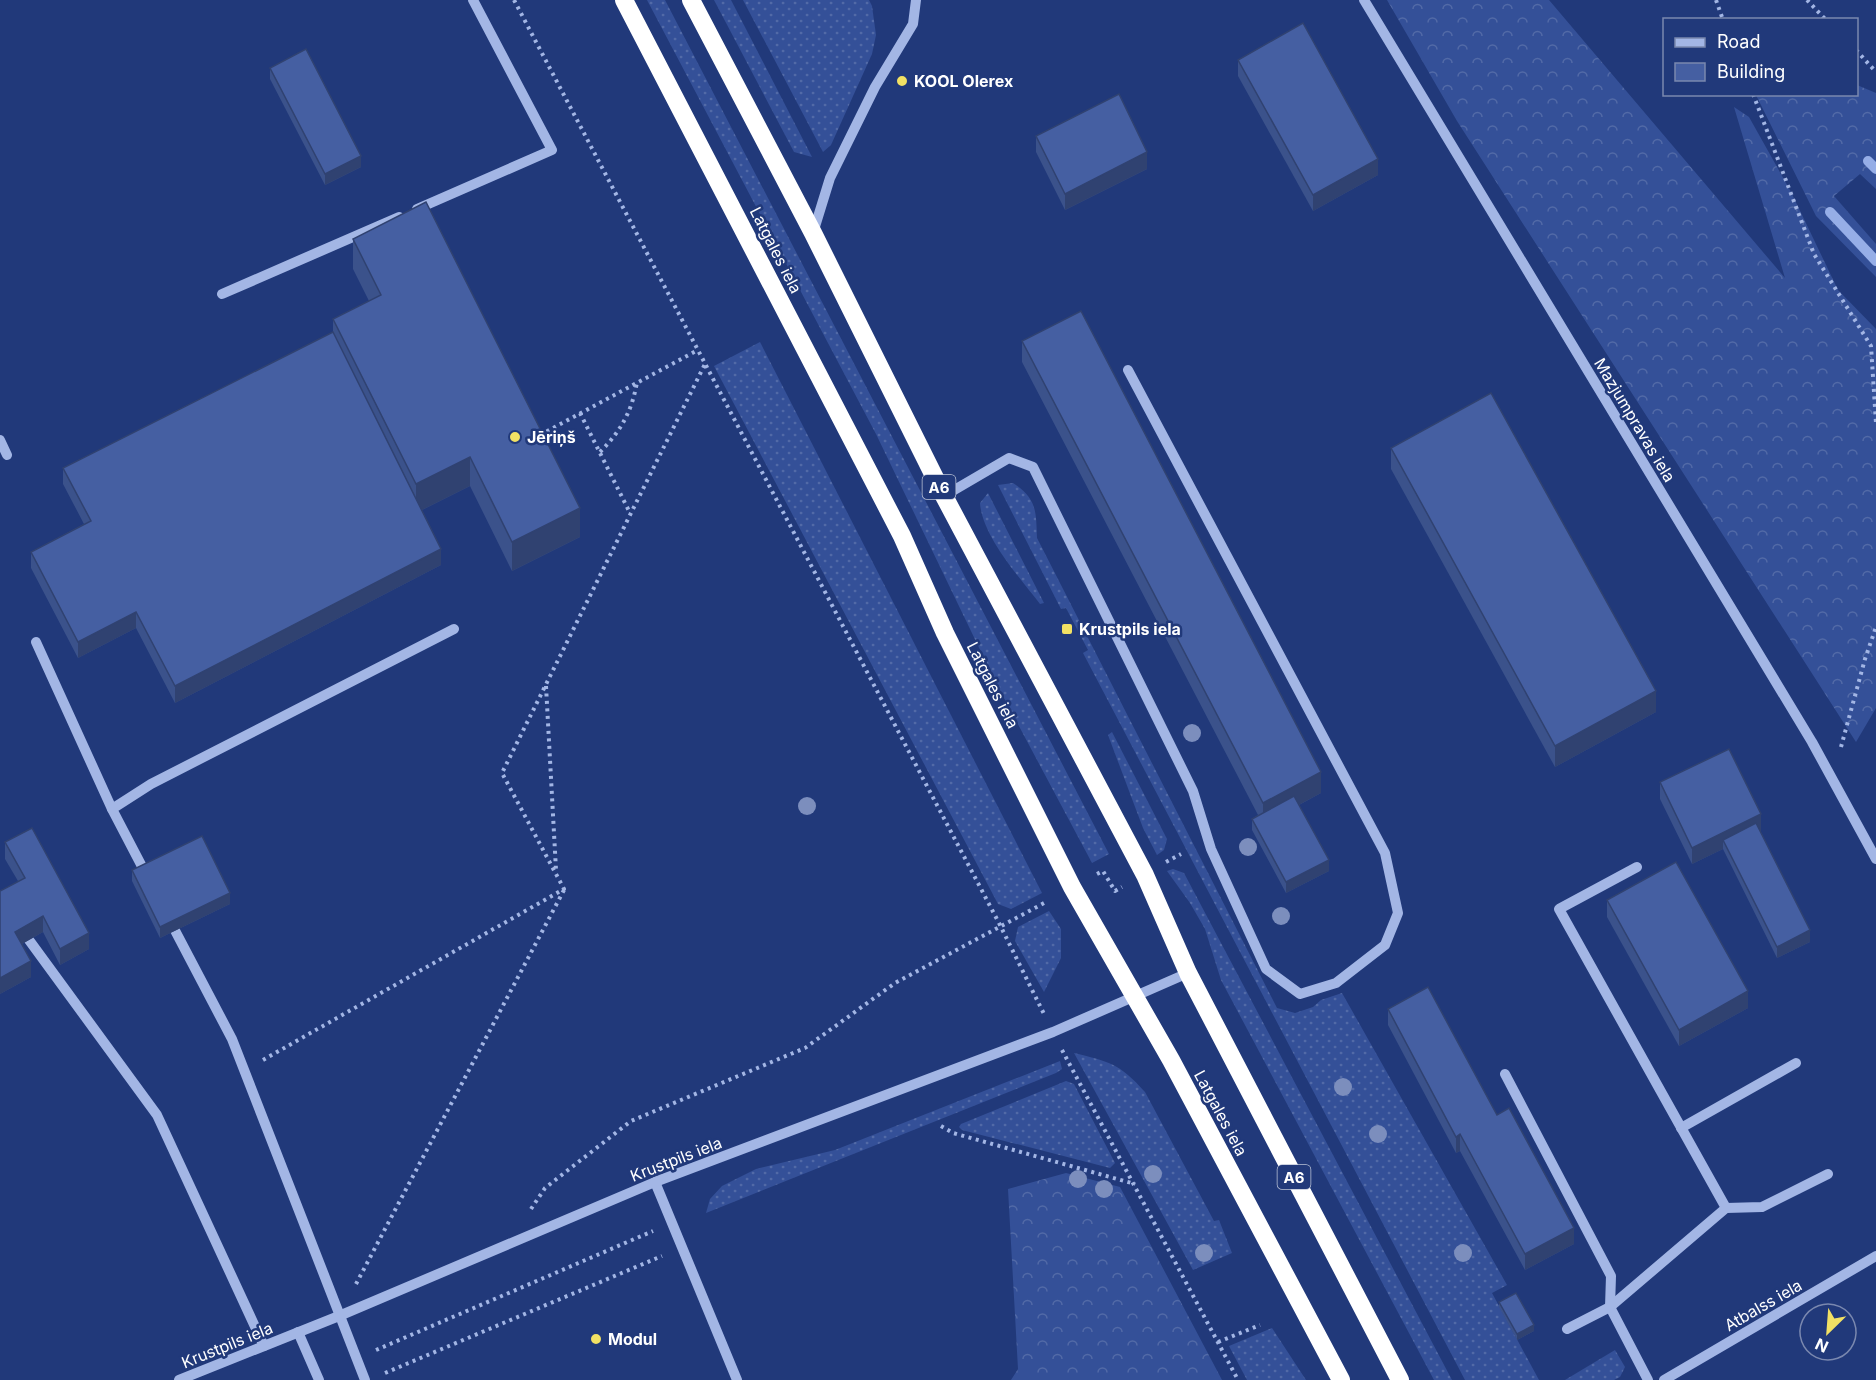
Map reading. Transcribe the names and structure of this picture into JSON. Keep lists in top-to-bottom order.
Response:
{
  "streets": {
    "highway": ["Latgales iela", "A6"],
    "street": ["Mazjumpravas iela", "Krustpils iela", "Atbalss iela"]
  },
  "crossings": [
    ["Latgales iela", "Krustpils iela"],
    ["A6", "Krustpils iela"]
  ],
  "places": {
    "other": ["KOOL Olerex", "Jēriņš", "Modul"],
    "transit": ["Krustpils iela"]
  },
  "legend": ["Road", "Building"],
  "north": "bottom left"
}
